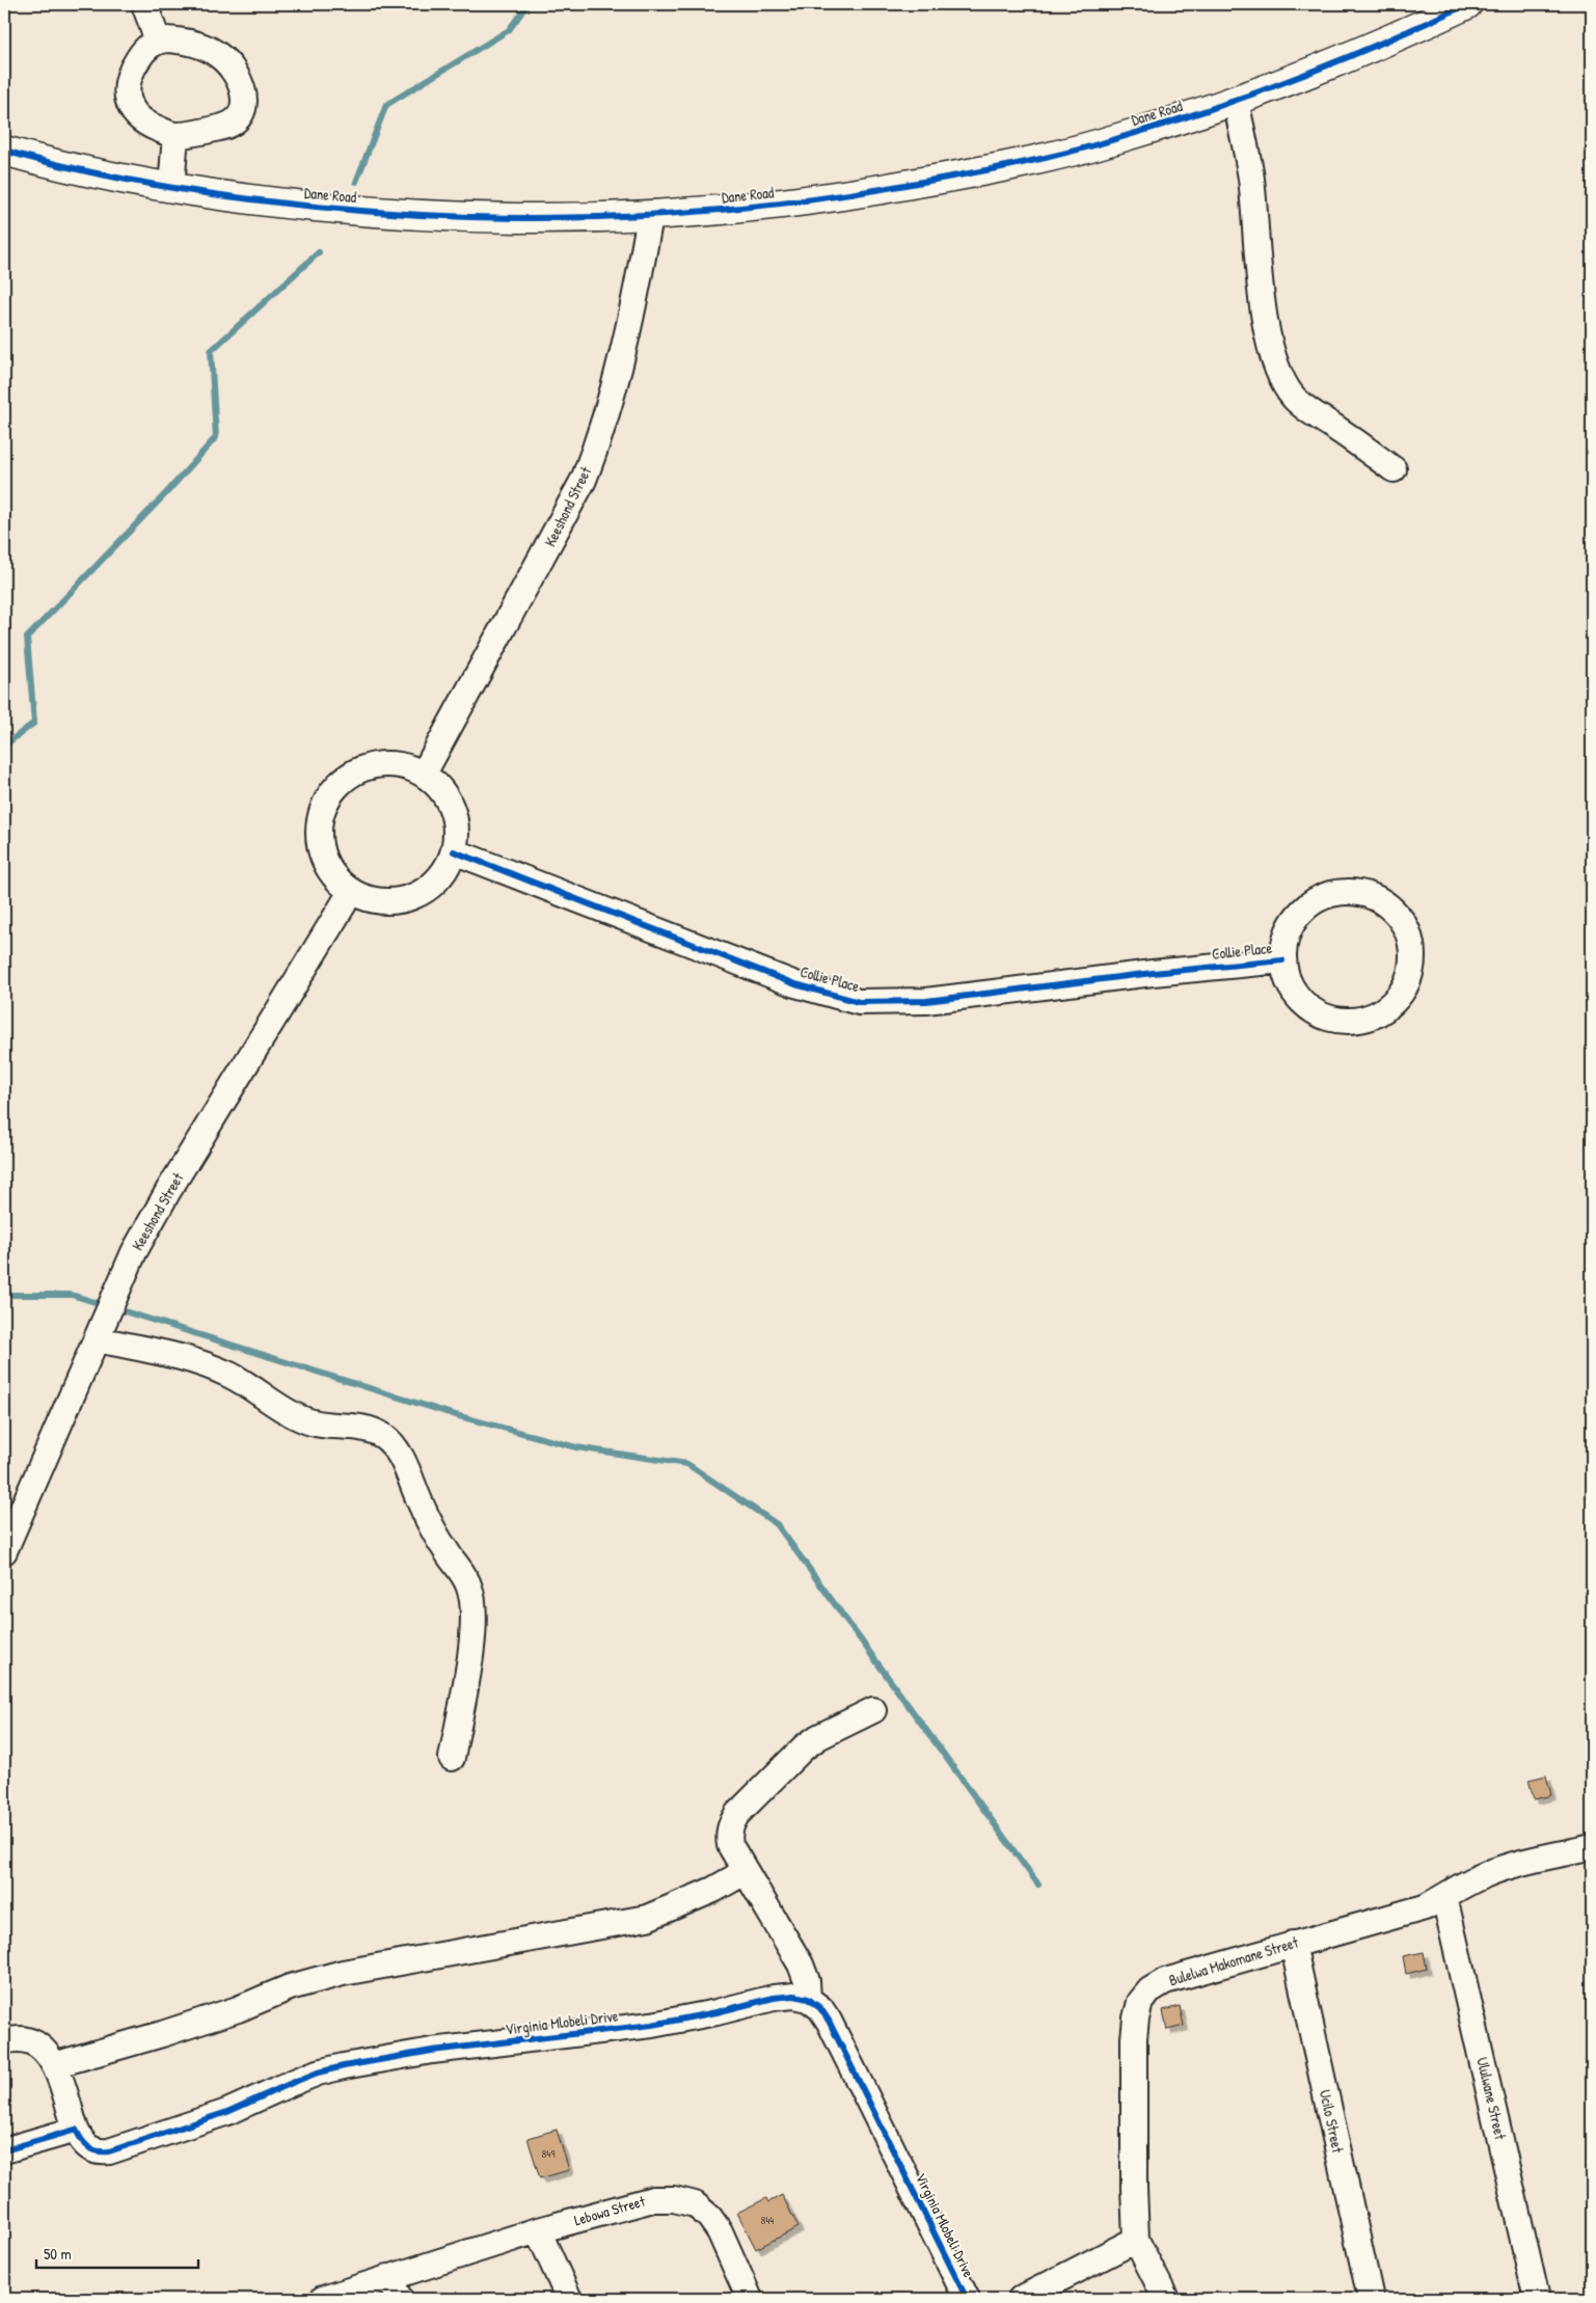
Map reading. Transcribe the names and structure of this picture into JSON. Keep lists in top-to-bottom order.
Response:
{
  "streets": {
    "street": [
      "Dane Road",
      "Keeshond Street",
      "Collie Place",
      "Bulelwa Makomane Street",
      "Virginia Mlobeli Drive",
      "Ululwane Street",
      "Ucilo Street",
      "Lebowa Street"
    ]
  },
  "crossings": [
    ["Dane Road", "Keeshond Street"],
    ["Keeshond Street", "Collie Place"],
    ["Bulelwa Makomane Street", "Ululwane Street"],
    ["Bulelwa Makomane Street", "Ucilo Street"]
  ],
  "house_numbers": ["849", "844"],
  "scale_bar": "50 m"
}
